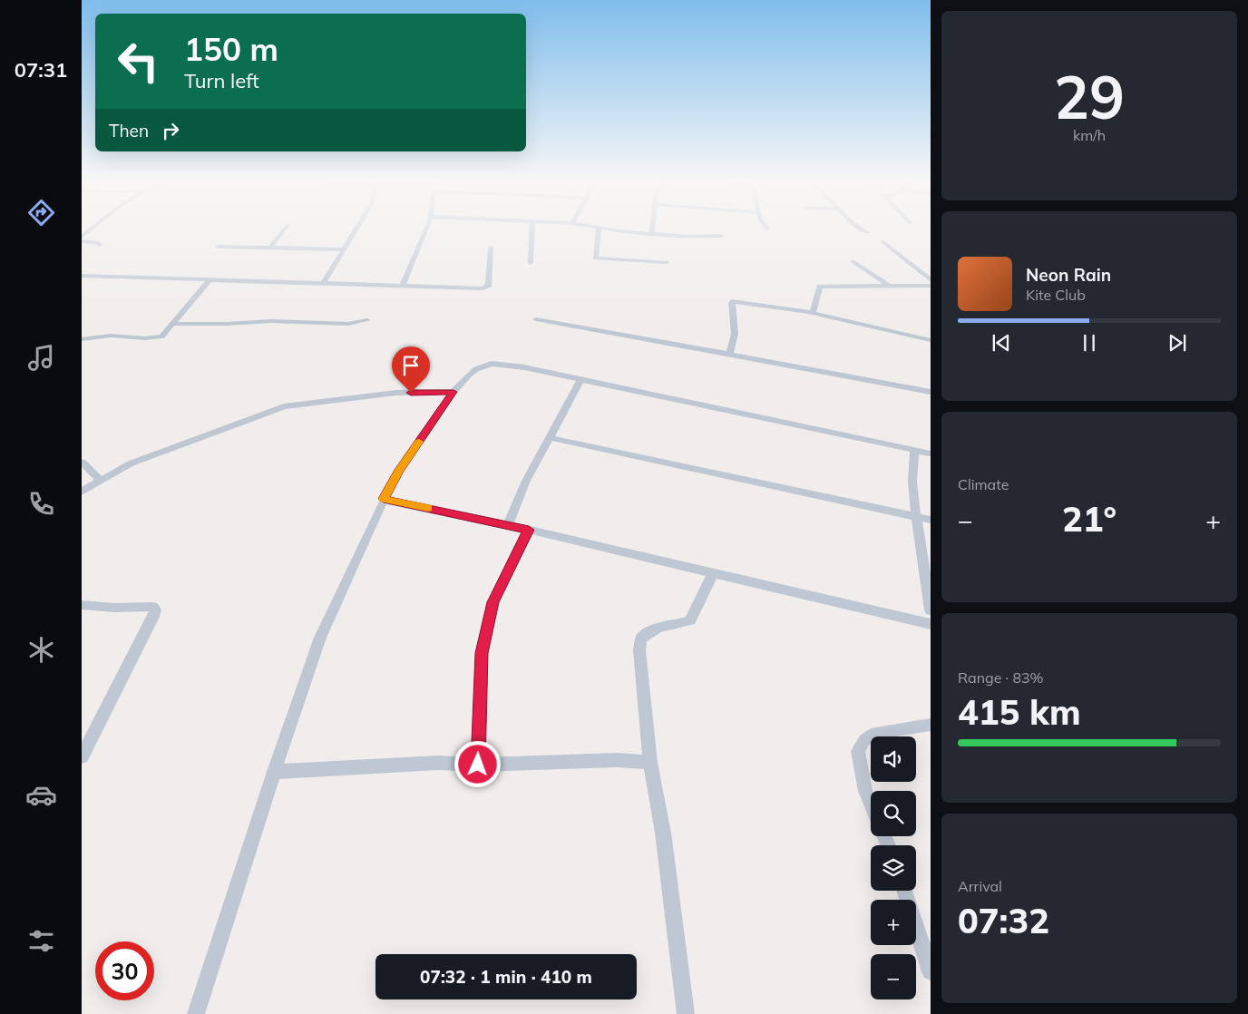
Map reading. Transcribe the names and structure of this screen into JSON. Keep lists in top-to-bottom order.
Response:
{
  "page": {
    "tabs": "07:31",
    "tile": [
      ["29", "km/h"],
      "Climate",
      ["Range · 83%", "415 km"],
      ["Arrival", "07:32"]
    ],
    "turn": ["150 m", "Turn left"],
    "then": "Then",
    "song": ["Neon Rain", "Kite Club"],
    "heat": ["−", "21°", "+"],
    "map_buttons": ["+", "−"],
    "limit": "30",
    "trip": "07:32 · 1 min · 410 m"
  }
}
